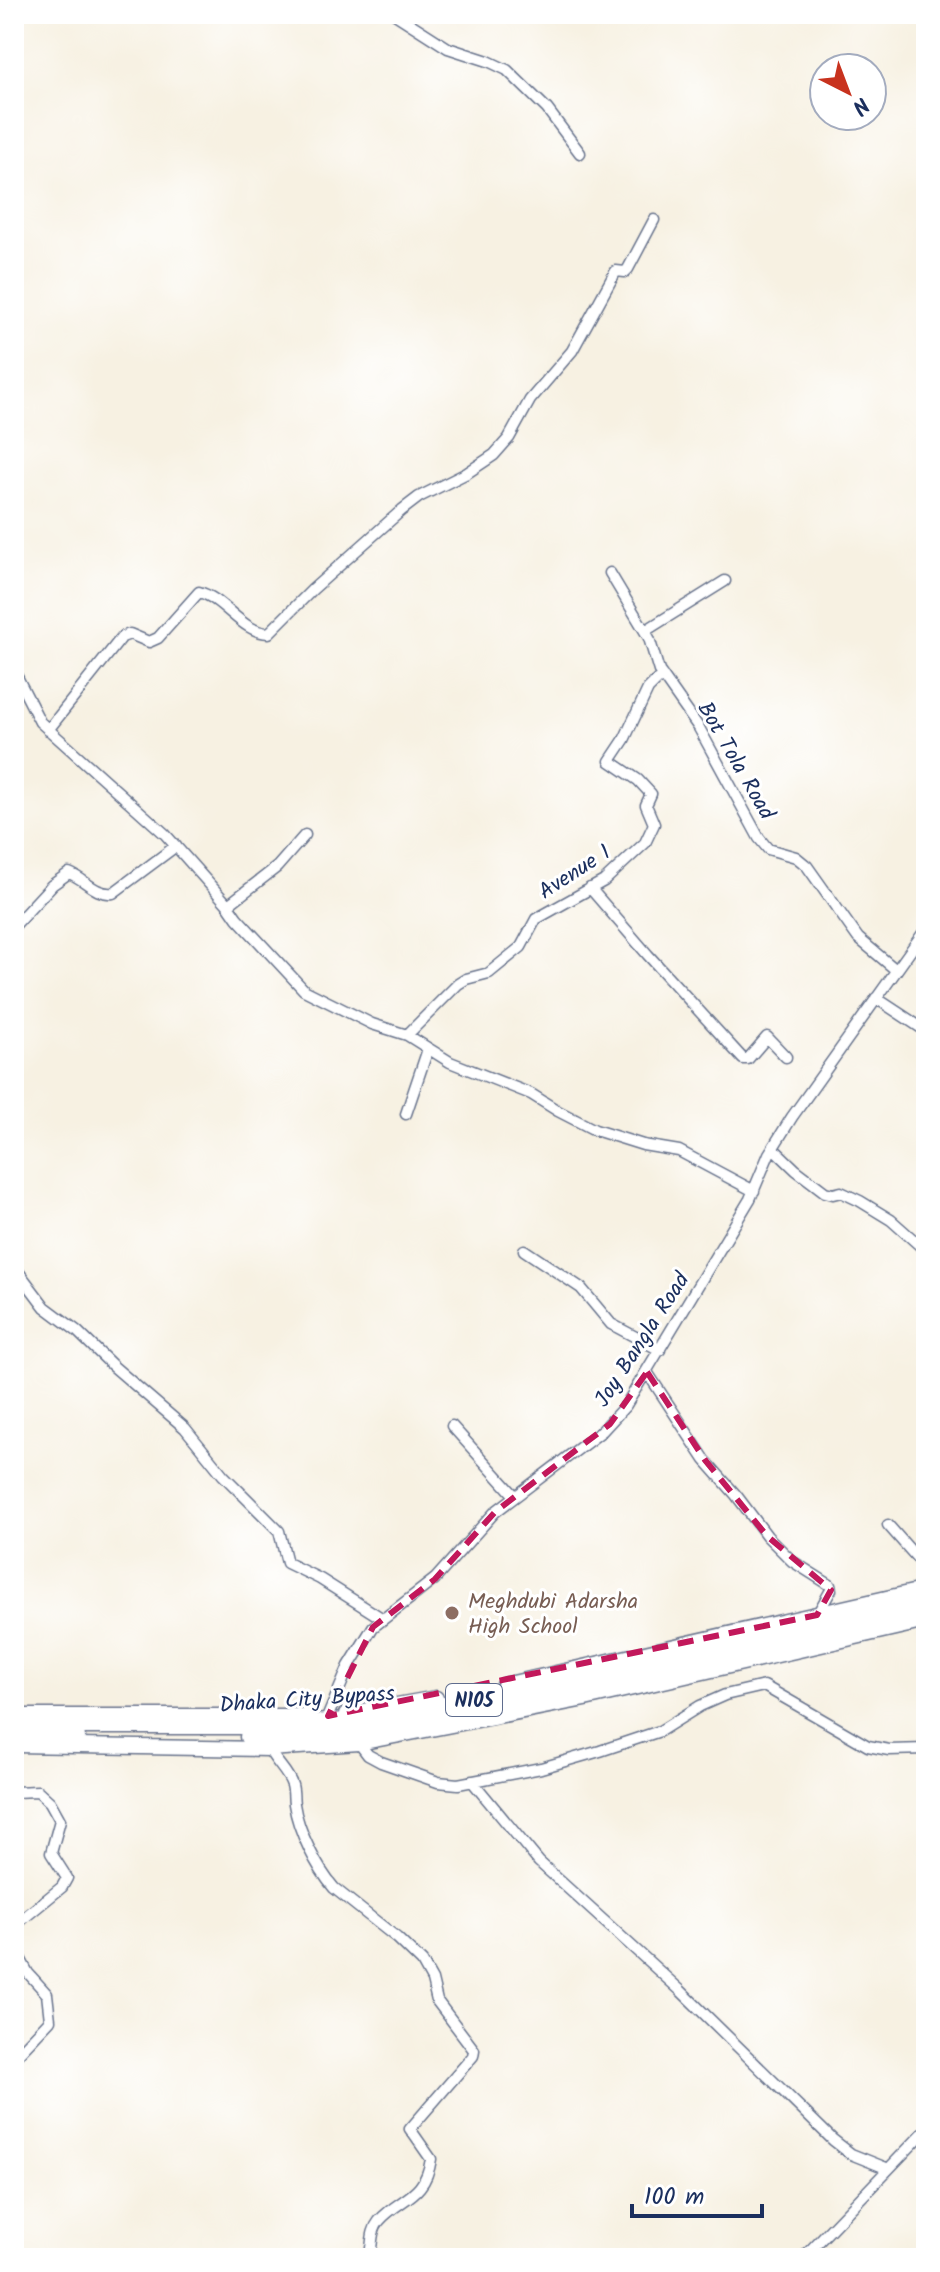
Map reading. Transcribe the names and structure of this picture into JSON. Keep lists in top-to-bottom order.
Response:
{
  "streets": {
    "highway": ["Dhaka City Bypass", "N105"],
    "street": ["Bot Tola Road", "Avenue 1", "Joy Bangla Road"]
  },
  "crossings": [
    ["Bot Tola Road", "Avenue 1"],
    ["Bot Tola Road", "Joy Bangla Road"]
  ],
  "places": ["Meghdubi Adarsha High School"],
  "scale_bar": "100 m",
  "north": "bottom right"
}
